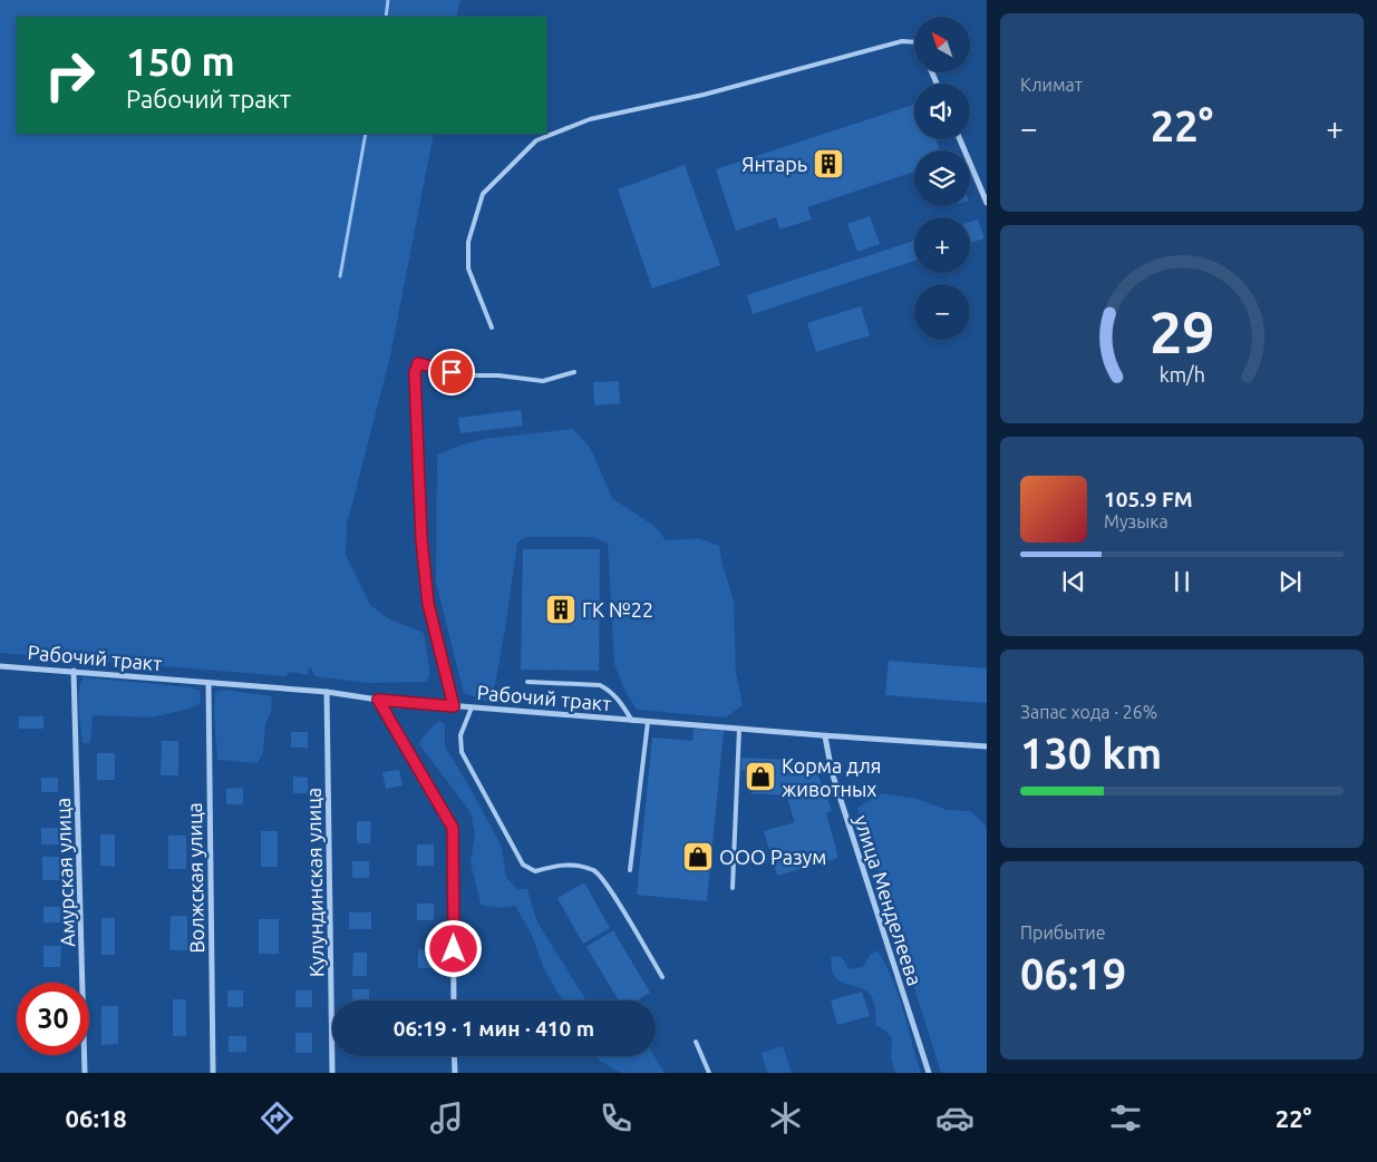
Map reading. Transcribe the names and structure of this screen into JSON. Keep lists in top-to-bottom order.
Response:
{
  "streets": {
    "street": [
      "Рабочий тракт",
      "Амурская улица",
      "Волжская улица",
      "Кулундинская улица",
      "улица Менделеева"
    ]
  },
  "crossings": [
    ["Рабочий тракт", "Амурская улица"],
    ["Рабочий тракт", "Волжская улица"],
    ["Рабочий тракт", "Кулундинская улица"],
    ["Рабочий тракт", "улица Менделеева"]
  ],
  "places": {
    "building": ["Янтарь", "ГК №22"],
    "shop": ["Корма для животных", "ООО Разум"]
  },
  "north": "top left",
  "page": {
    "tile": [
      "Климат",
      ["Запас хода · 26%", "130 km"],
      ["Прибытие", "06:19"]
    ],
    "map_buttons": ["+", "−"],
    "turn": ["150 m", "Рабочий тракт"],
    "heat": ["−", "22°", "+"],
    "song": ["105.9 FM", "Музыка"],
    "limit": "30",
    "trip": "06:19 · 1 мин · 410 m",
    "tabs": ["06:18", "22°"],
    "gauge": ["29", "km/h"]
  }
}
